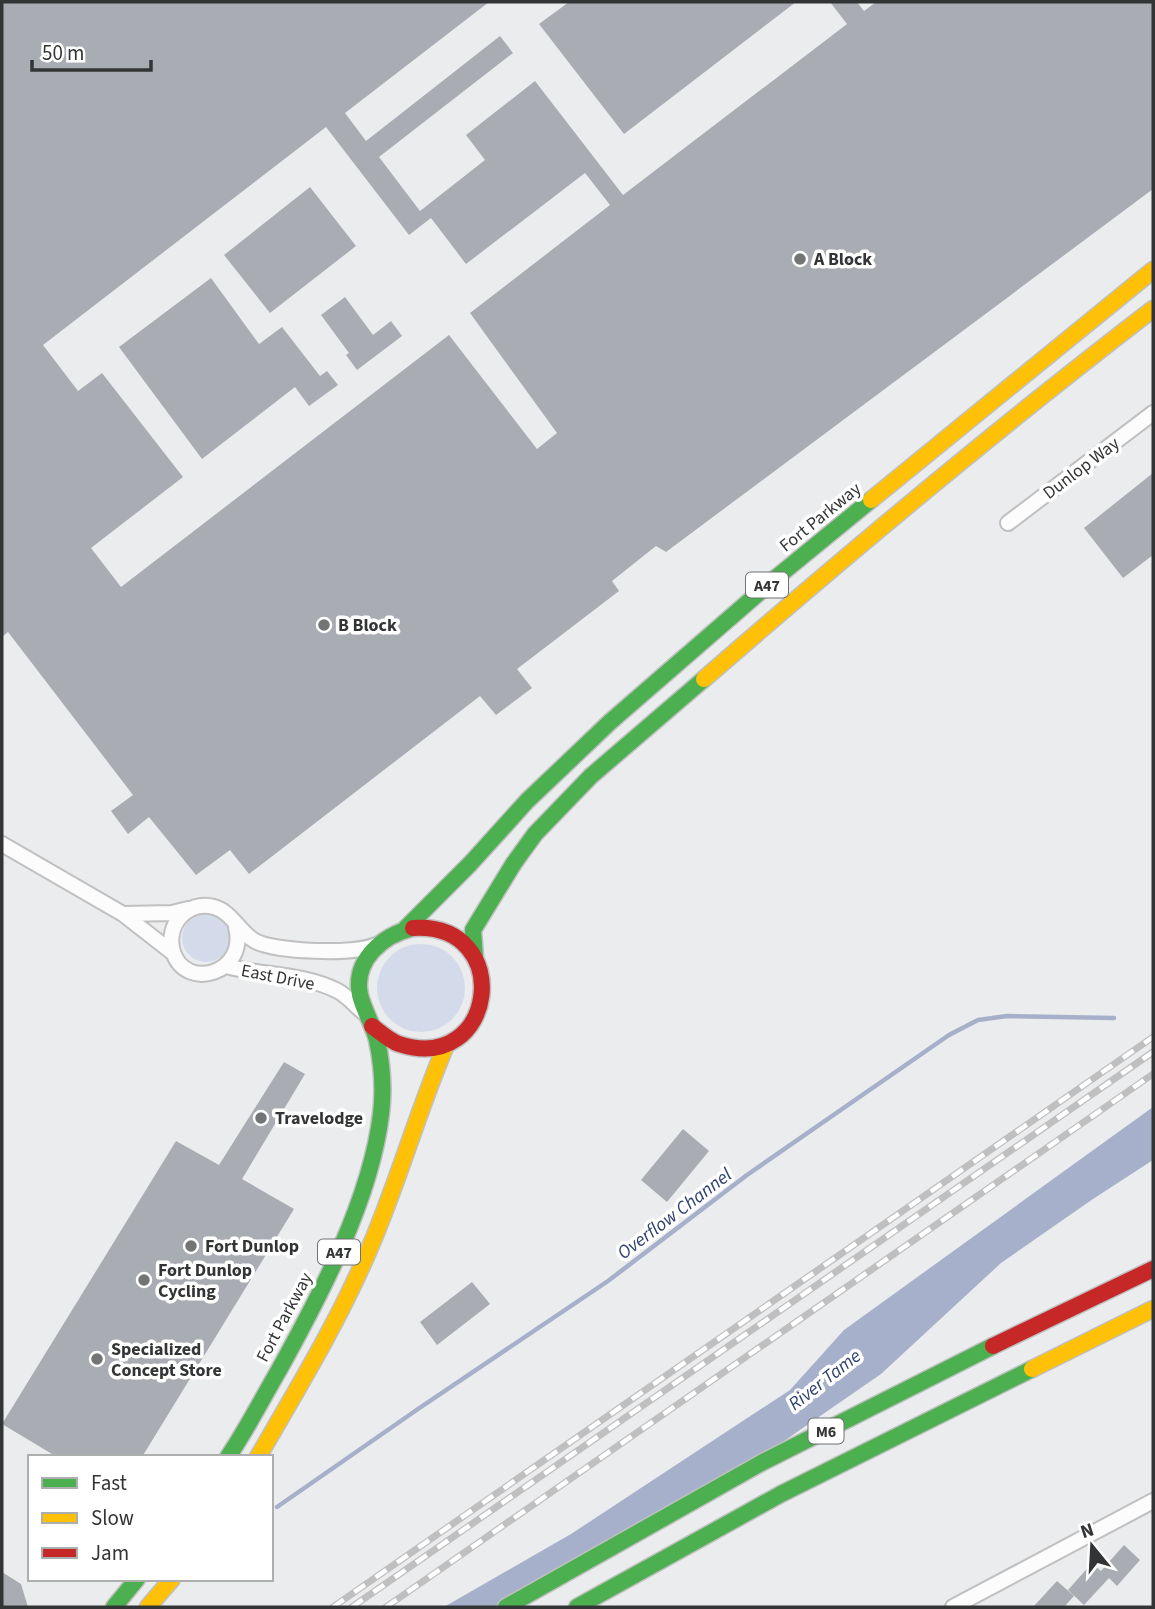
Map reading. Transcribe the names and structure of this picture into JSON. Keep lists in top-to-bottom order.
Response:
{
  "streets": {
    "main road": ["Fort Parkway", "A47", "M6"],
    "street": ["Dunlop Way", "East Drive"]
  },
  "crossings": [
    ["Fort Parkway", "A47"],
    ["Fort Parkway", "East Drive"],
    ["A47", "East Drive"]
  ],
  "water": ["Overflow Channel", "River Tame"],
  "places": [
    "A Block",
    "B Block",
    "Travelodge",
    "Fort Dunlop",
    "Fort Dunlop Cycling",
    "Specialized Concept Store"
  ],
  "legend": ["Fast", "Slow", "Jam"],
  "scale_bar": "50 m",
  "north": "top"
}
